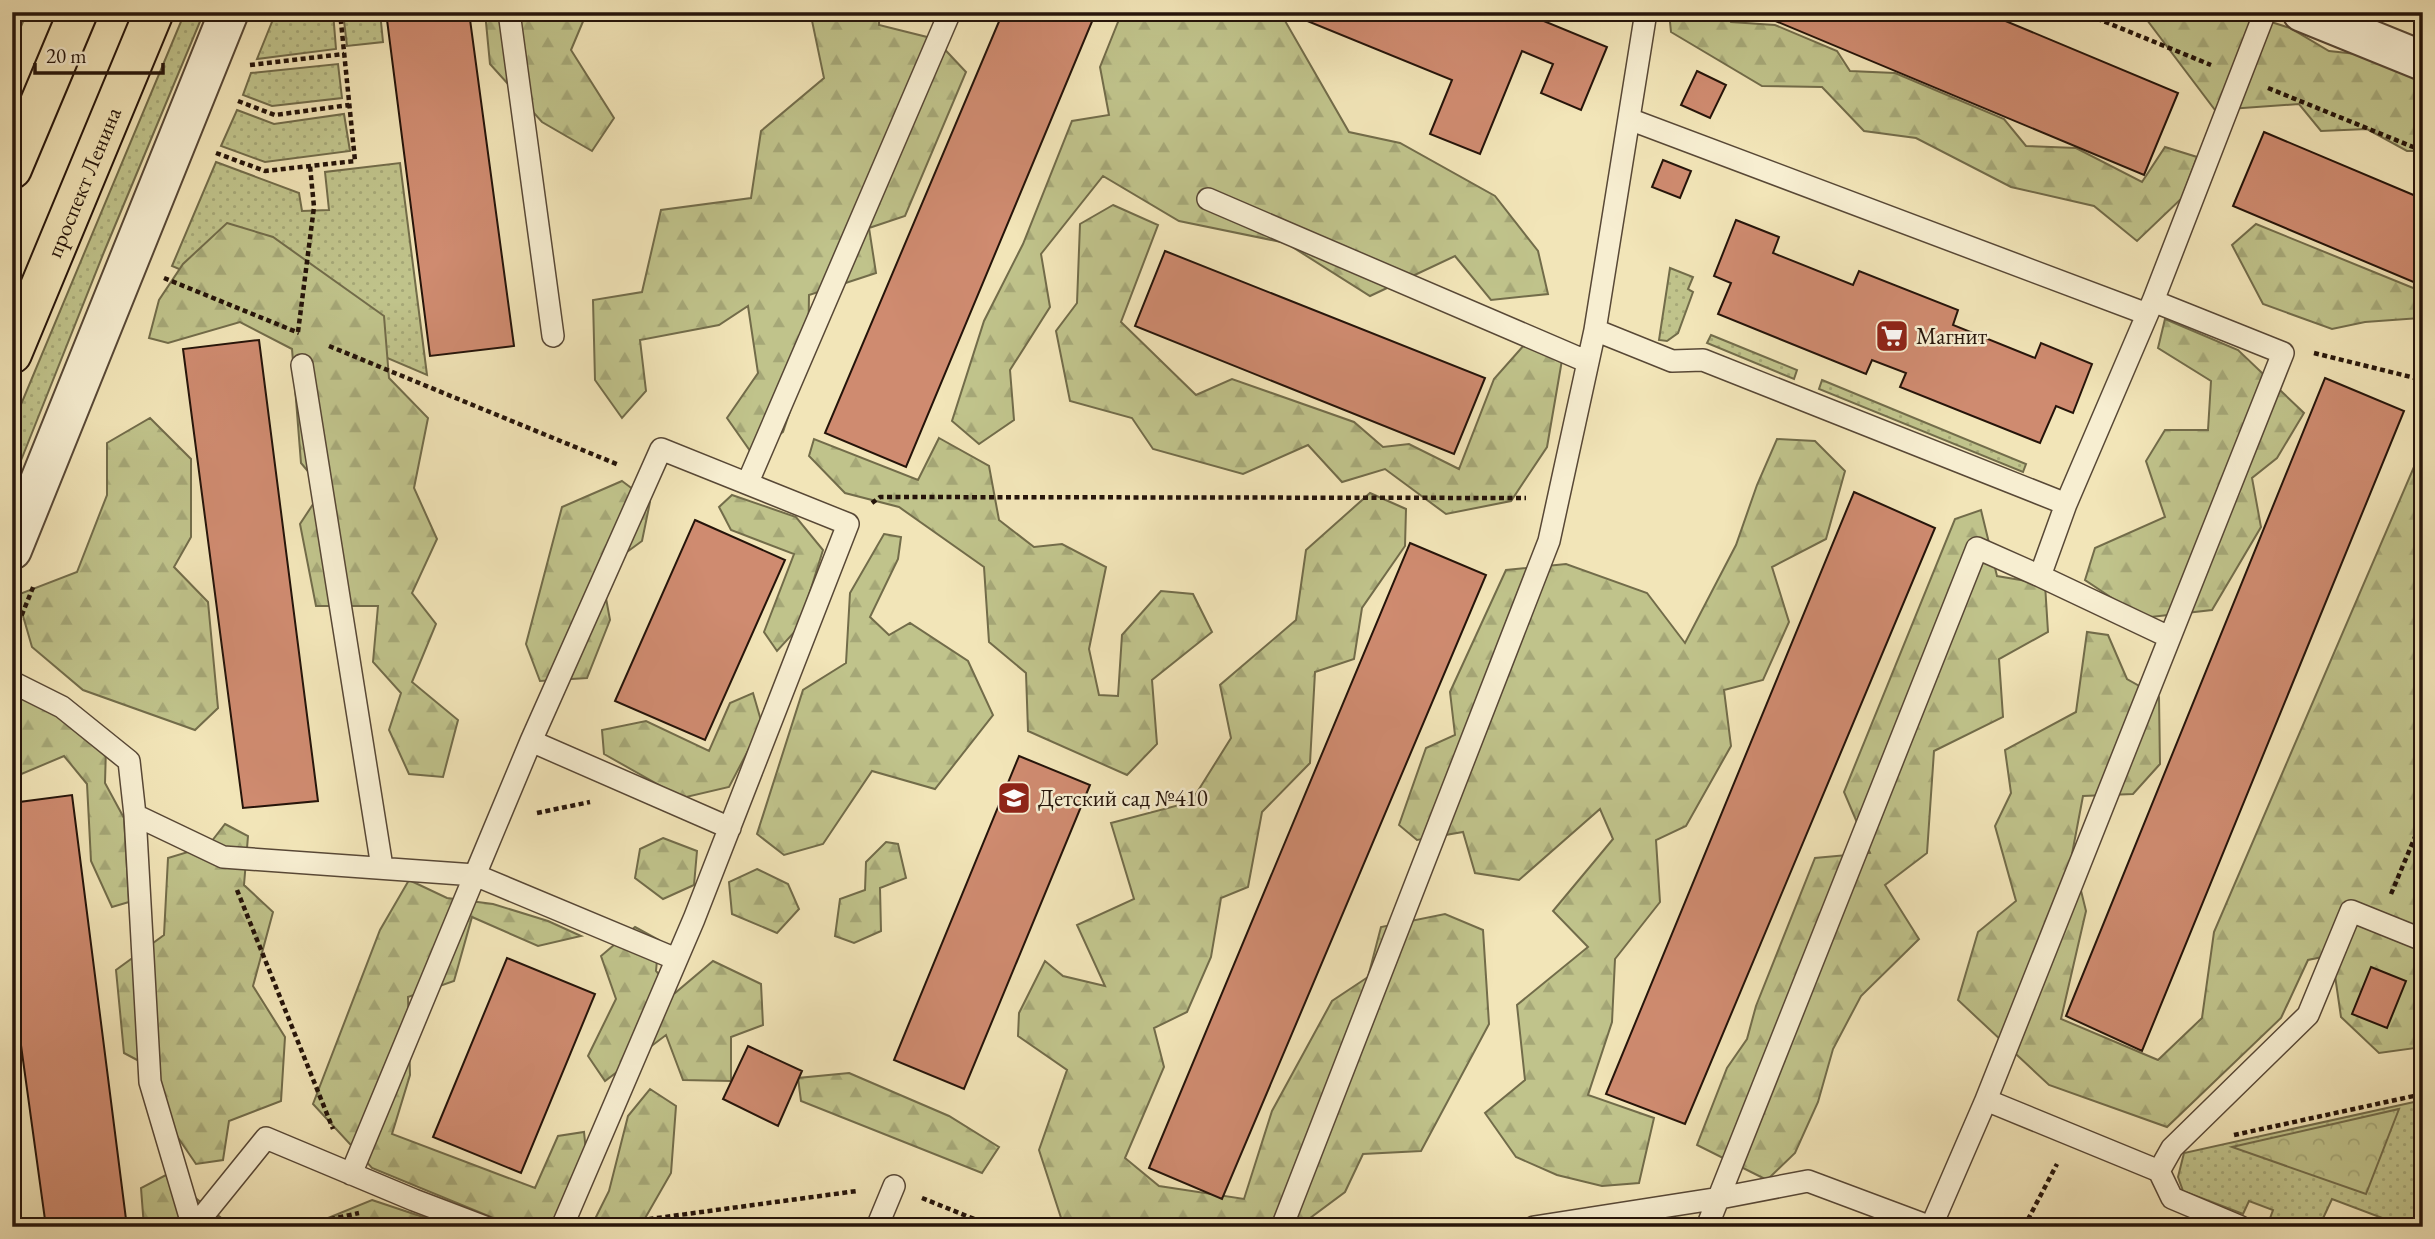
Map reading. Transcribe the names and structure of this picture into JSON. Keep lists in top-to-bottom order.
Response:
{
  "streets": {
    "main road": ["проспект Ленина"]
  },
  "places": {
    "supermarket": ["Магнит"],
    "school or university": ["Детский сад №410"]
  },
  "scale_bar": "20 m"
}
